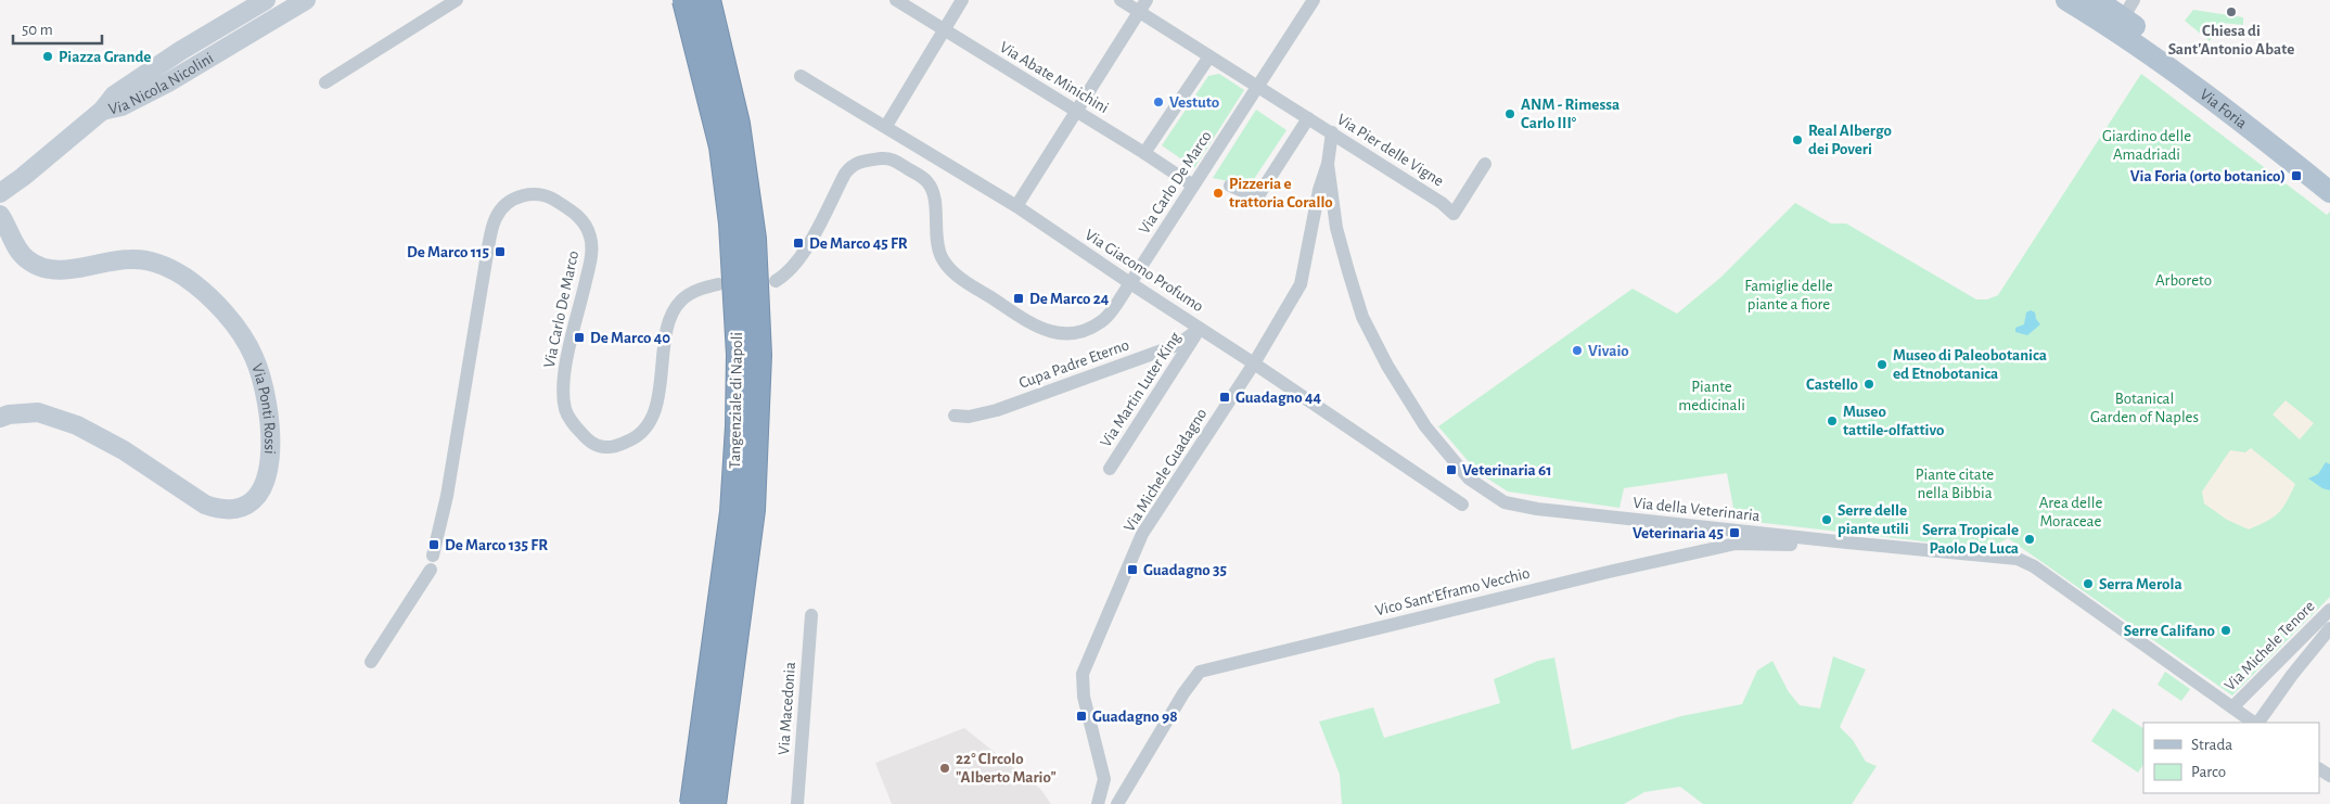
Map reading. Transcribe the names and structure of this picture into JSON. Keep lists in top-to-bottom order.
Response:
{
  "streets": {
    "highway": ["Tangenziale di Napoli"],
    "main road": ["Via Foria"],
    "street": [
      "Via Abate Minichini",
      "Via Nicola Nicolini",
      "Via Pier delle Vigne",
      "Via Carlo De Marco",
      "Via Giacomo Profumo",
      "Cupa Padre Eterno",
      "Via Martin Luter King",
      "Via Ponti Rossi",
      "Via Michele Guadagno",
      "Via della Veterinaria",
      "Vico Sant'Eframo Vecchio",
      "Via Michele Tenore",
      "Via Macedonia"
    ]
  },
  "crossings": [
    ["Via Abate Minichini", "Via Carlo De Marco"],
    ["Via Pier delle Vigne", "Via Carlo De Marco"],
    ["Via Carlo De Marco", "Via Giacomo Profumo"],
    ["Via Giacomo Profumo", "Cupa Padre Eterno"],
    ["Via Giacomo Profumo", "Via Martin Luter King"],
    ["Via Giacomo Profumo", "Via Michele Guadagno"],
    ["Cupa Padre Eterno", "Via Martin Luter King"],
    ["Via Michele Guadagno", "Via della Veterinaria"],
    ["Via della Veterinaria", "Vico Sant'Eframo Vecchio"],
    ["Via della Veterinaria", "Via Michele Tenore"]
  ],
  "parks": [
    "Giardino delle Amadriadi",
    "Arboreto",
    "Famiglie delle piante a fiore",
    "Piante medicinali",
    "Botanical Garden of Naples",
    "Piante citate nella Bibbia",
    "Area delle Moraceae"
  ],
  "places": {
    "other": [
      "Chiesa di Sant'Antonio Abate",
      "Piazza Grande",
      "Vestuto",
      "ANM - Rimessa Carlo III°",
      "Real Albergo dei Poveri",
      "Pizzeria e trattoria Corallo",
      "Vivaio",
      "Museo di Paleobotanica ed Etnobotanica",
      "Castello",
      "Museo tattile-olfattivo",
      "Serre delle piante utili",
      "Serra Tropicale Paolo De Luca",
      "Serra Merola",
      "Serre Califano",
      "22° CIrcolo \"Alberto Mario\""
    ],
    "transit": [
      "Via Foria (orto botanico)",
      "De Marco 45 FR",
      "De Marco 115",
      "De Marco 24",
      "De Marco 40",
      "Guadagno 44",
      "Veterinaria 61",
      "Veterinaria 45",
      "De Marco 135 FR",
      "Guadagno 35",
      "Guadagno 98"
    ]
  },
  "legend": ["Strada", "Parco"],
  "scale_bar": "50 m"
}
